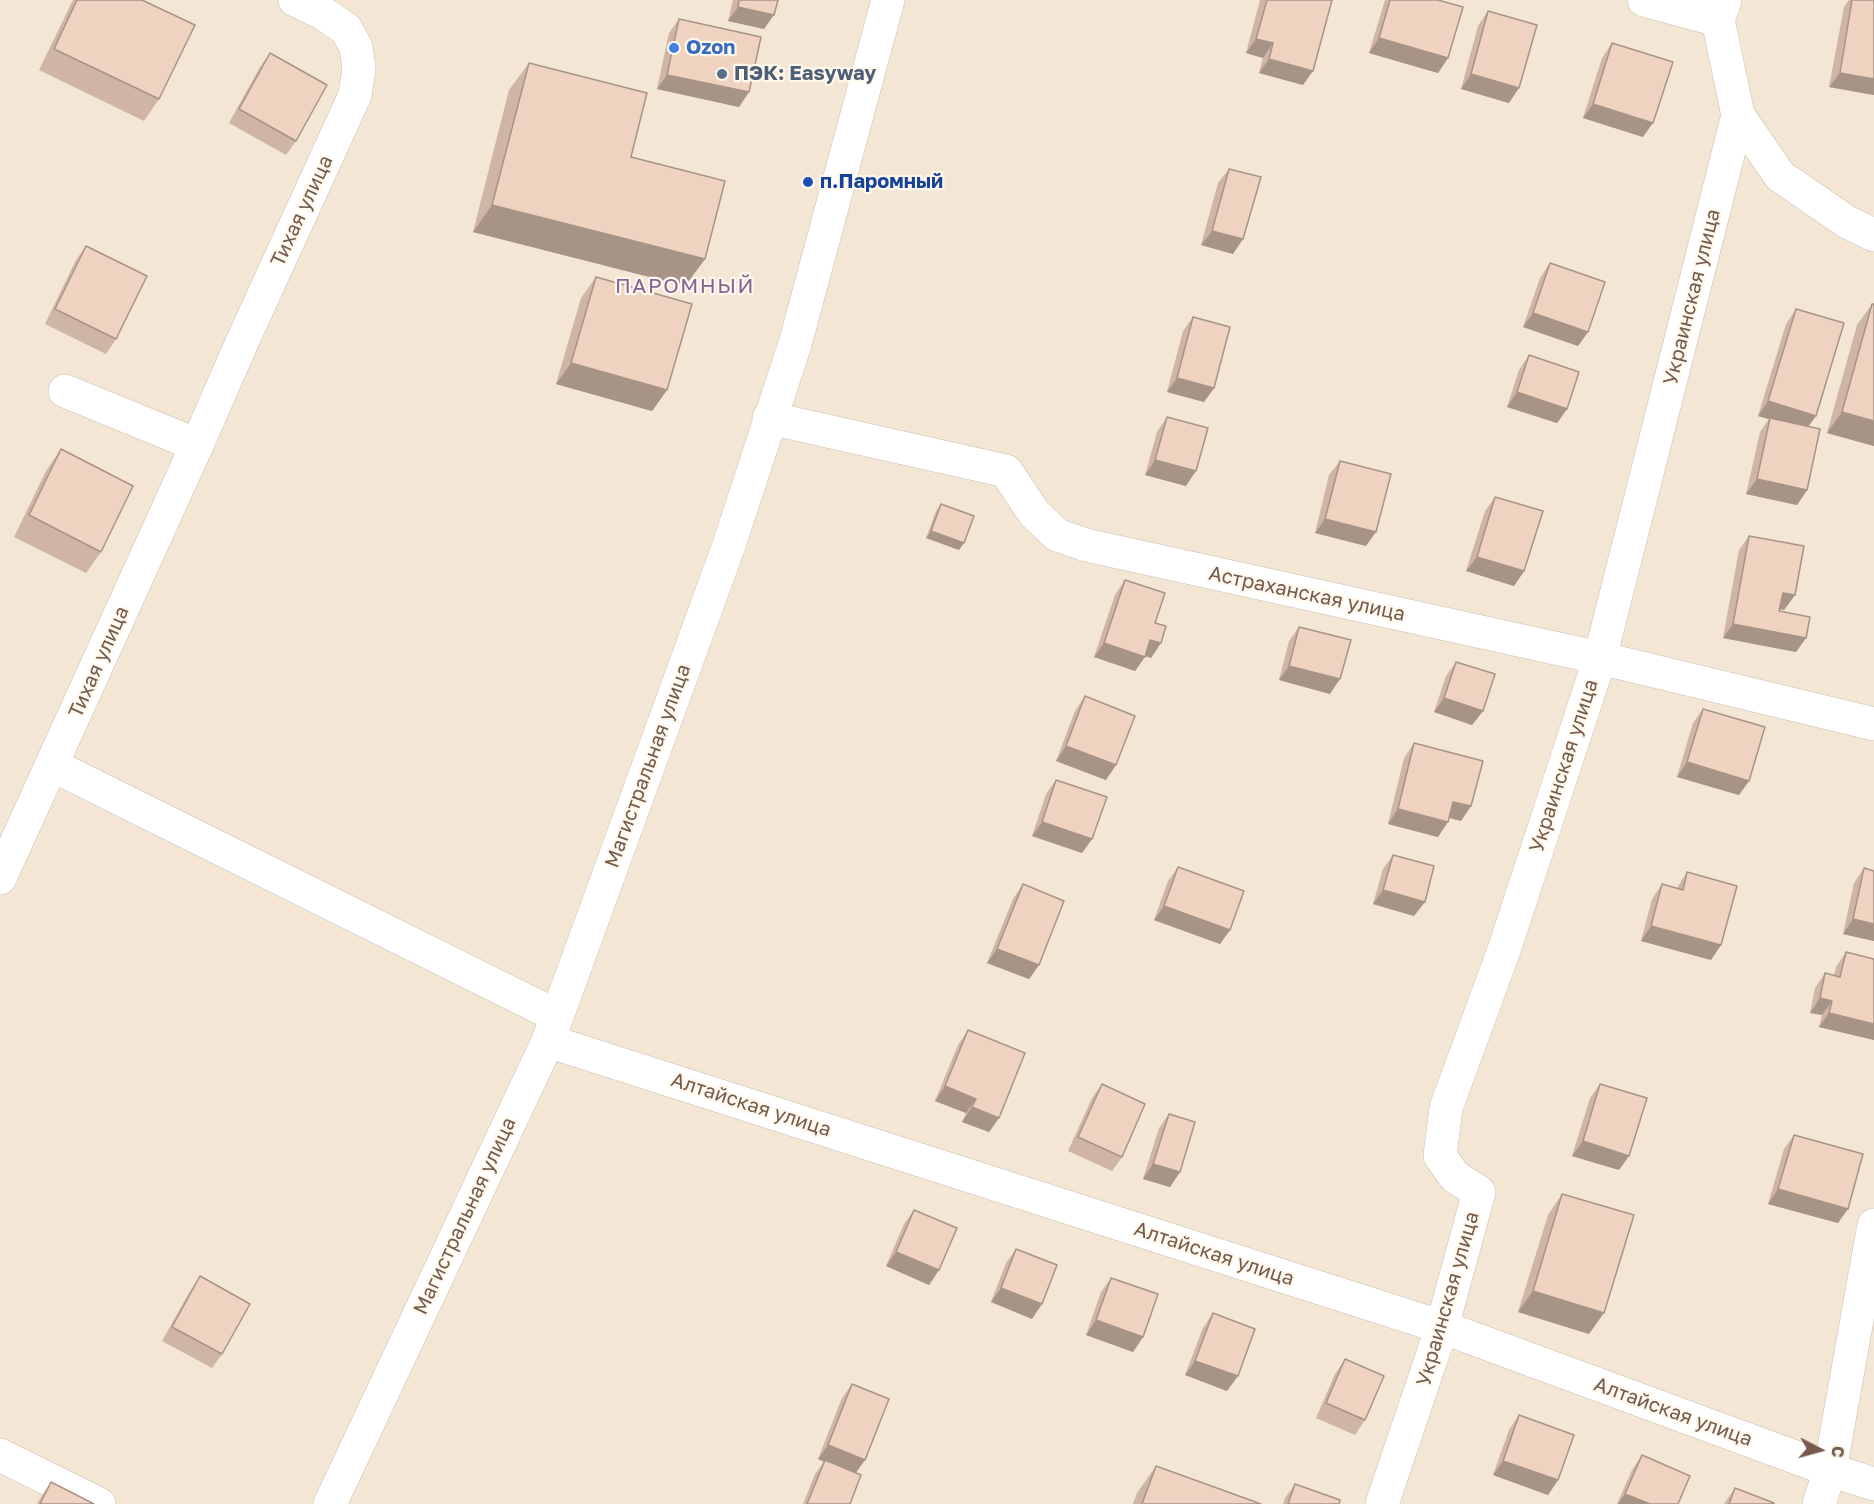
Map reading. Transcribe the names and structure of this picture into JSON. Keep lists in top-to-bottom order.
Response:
{
  "streets": {
    "street": [
      "Тихая улица",
      "Украинская улица",
      "Астраханская улица",
      "Магистральная улица",
      "Алтайская улица"
    ]
  },
  "crossings": [
    ["Тихая улица", "Алтайская улица"],
    ["Украинская улица", "Астраханская улица"],
    ["Украинская улица", "Алтайская улица"],
    ["Астраханская улица", "Магистральная улица"],
    ["Магистральная улица", "Алтайская улица"]
  ],
  "districts": ["ПАРОМНЫЙ"],
  "places": ["Ozon", "ПЭК: Easyway", "п.Паромный"],
  "north": "right"
}
